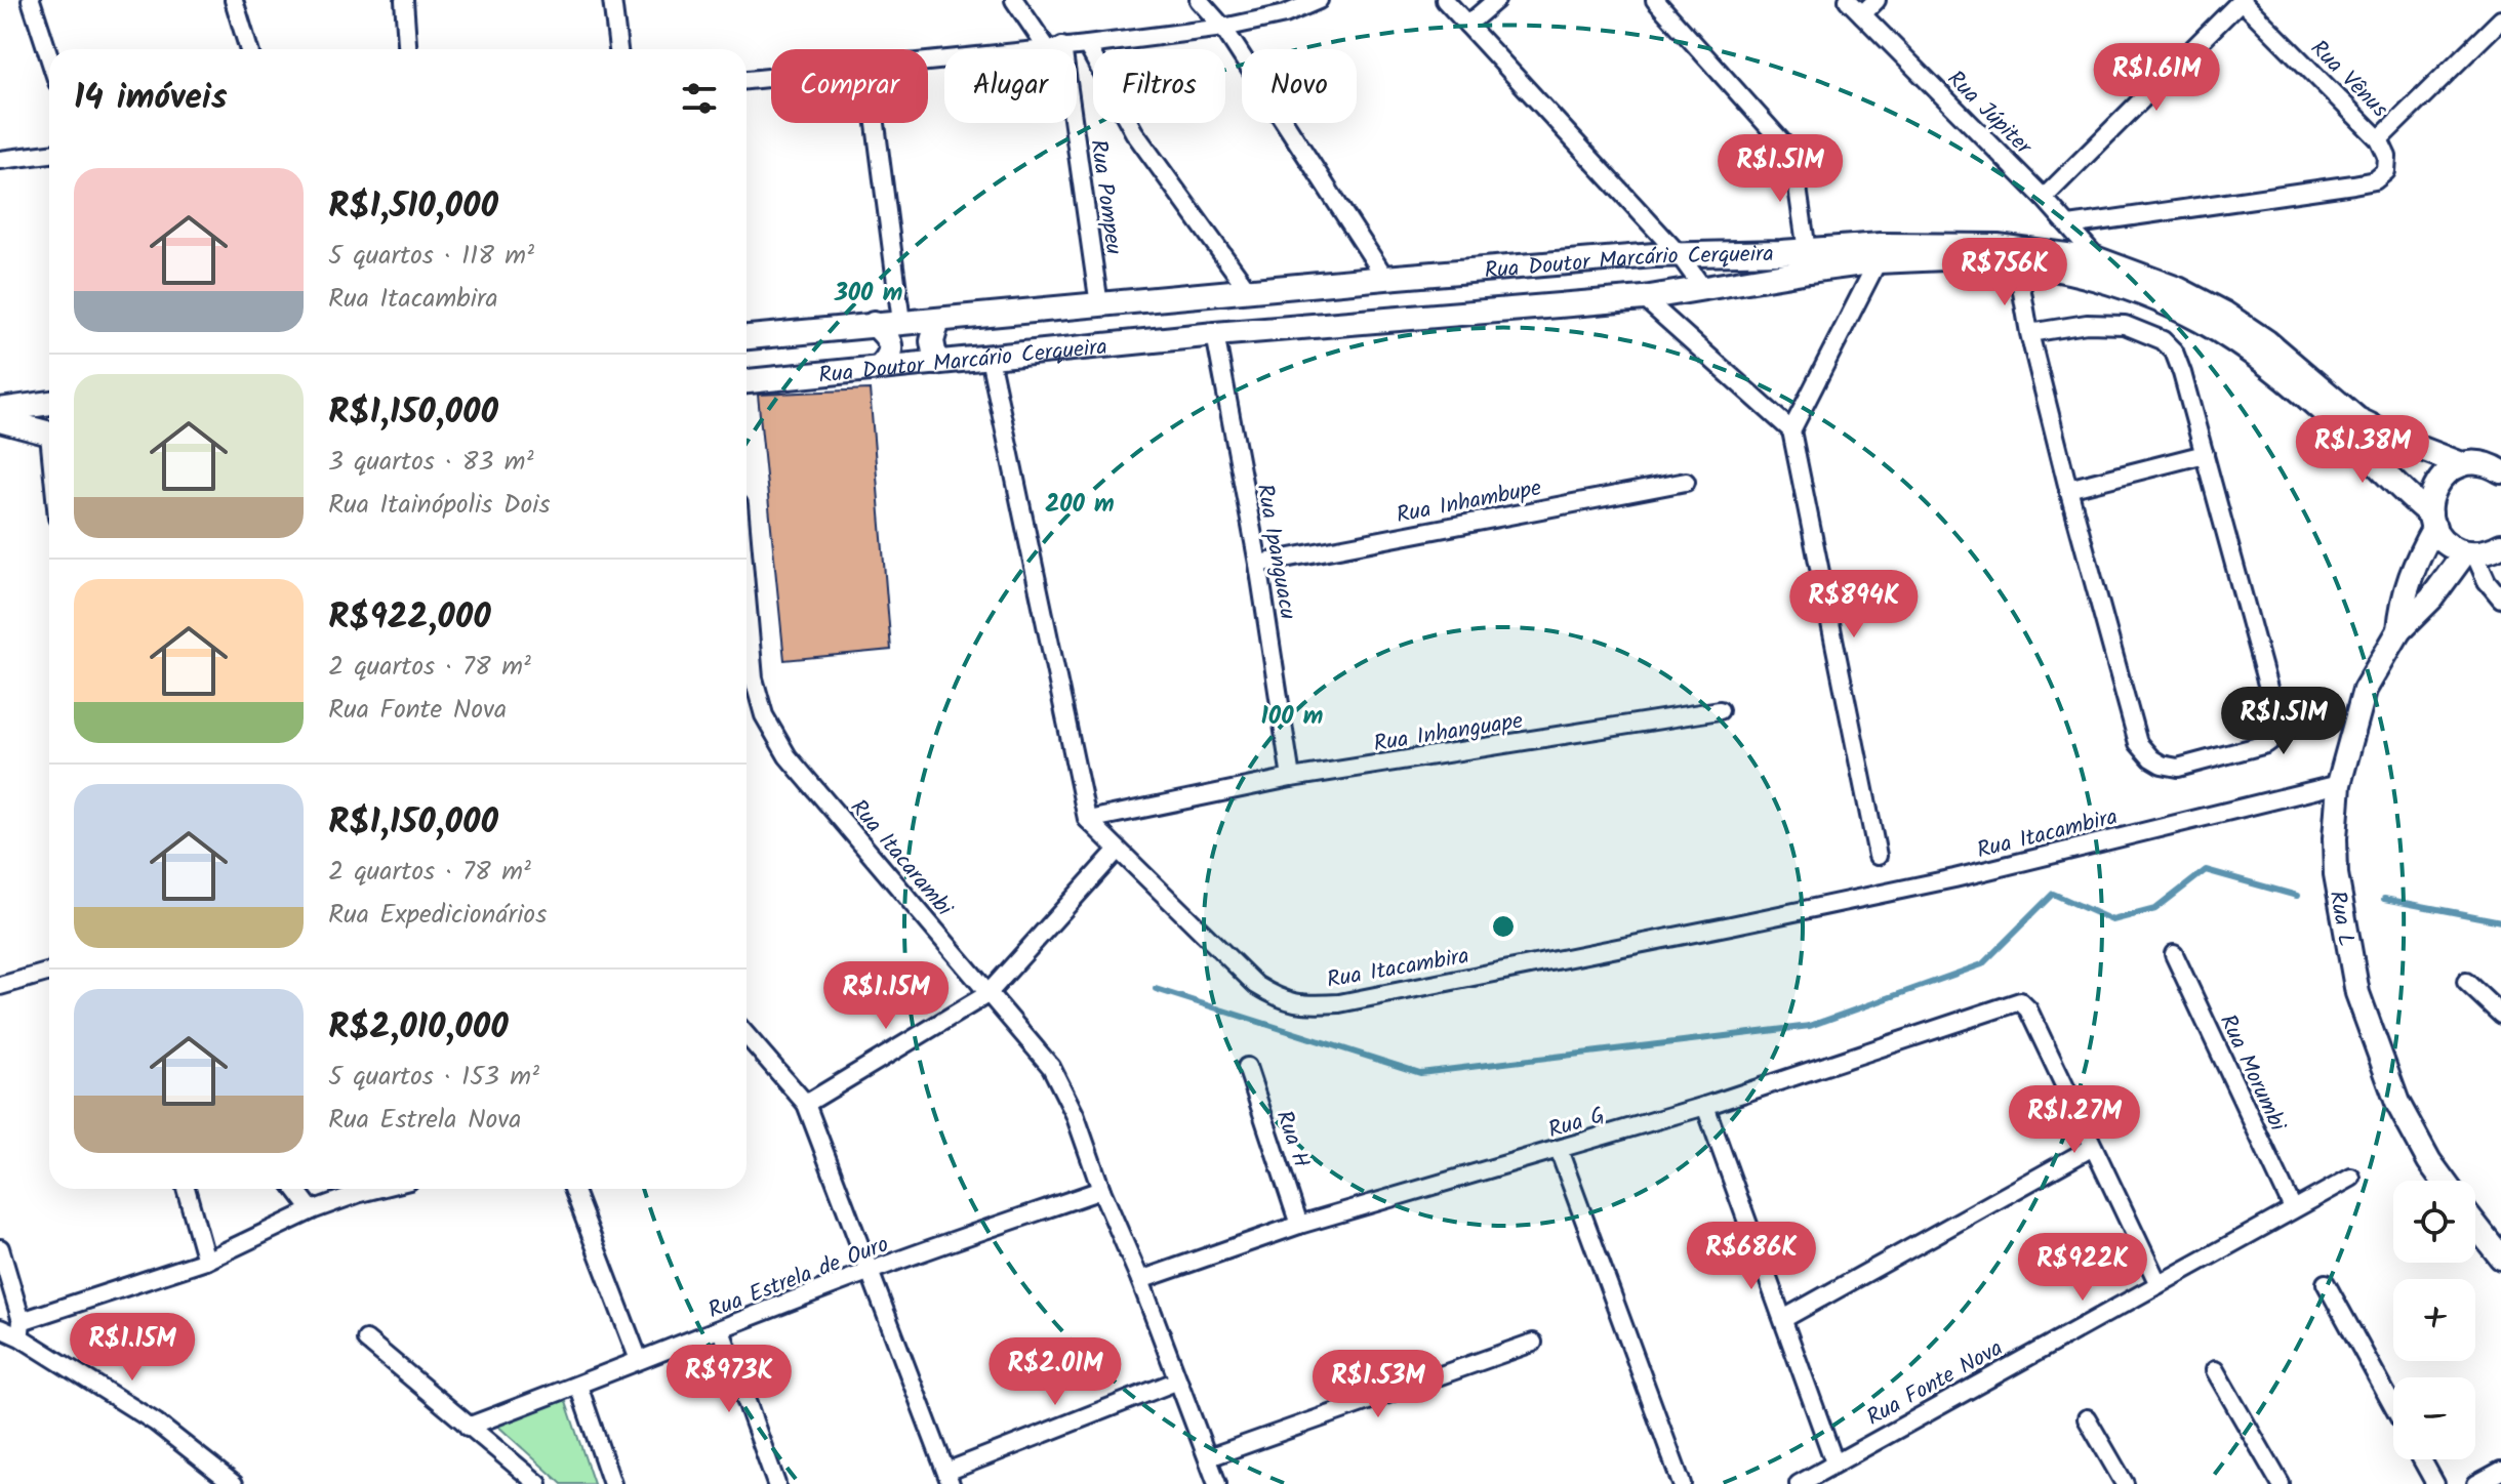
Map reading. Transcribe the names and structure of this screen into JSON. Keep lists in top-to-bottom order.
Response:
{
  "streets": {
    "street": [
      "Rua Vênus",
      "Rua Júpiter",
      "Rua Pompeu",
      "Rua Doutor Marcário Cerqueira",
      "Rua Inhambupe",
      "Rua Ipanguacu",
      "Rua Inhanguape",
      "Rua Itacambira",
      "Rua Itacarambi",
      "Rua L",
      "Rua Morumbi",
      "Rua G",
      "Rua H",
      "Rua Estrela de Ouro",
      "Rua Fonte Nova"
    ]
  },
  "crossings": [
    ["Rua Vênus", "Rua Júpiter"],
    ["Rua Júpiter", "Rua Doutor Marcário Cerqueira"],
    ["Rua Pompeu", "Rua Doutor Marcário Cerqueira"],
    ["Rua Doutor Marcário Cerqueira", "Rua Ipanguacu"],
    ["Rua Doutor Marcário Cerqueira", "Rua L"],
    ["Rua Inhambupe", "Rua Ipanguacu"],
    ["Rua Ipanguacu", "Rua Inhanguape"],
    ["Rua Inhanguape", "Rua Itacambira"],
    ["Rua Itacambira", "Rua L"],
    ["Rua Itacarambi", "Rua G"],
    ["Rua Itacarambi", "Rua Estrela de Ouro"],
    ["Rua Morumbi", "Rua Fonte Nova"],
    ["Rua G", "Rua H"]
  ],
  "page": {
    "price": [
      "R$1.61M",
      "R$1.51M",
      "R$756K",
      "R$1.38M",
      "R$894K",
      "R$1.51M",
      "R$1.15M",
      "R$1.27M",
      "R$686K",
      "R$922K",
      "R$1.15M",
      "R$2.01M",
      "R$973K",
      "R$1.53M"
    ],
    "chip": [
      "Comprar",
      "Alugar",
      "Filtros",
      "Novo"
    ],
    "heading": "14 imóveis",
    "list": [
      {
        "name": "R$1,510,000",
        "note": "5 quartos · 118 m² · Rua Itacambira"
      },
      {
        "name": "R$1,150,000",
        "note": "3 quartos · 83 m² · Rua Itainópolis Dois"
      },
      {
        "name": "R$922,000",
        "note": "2 quartos · 78 m² · Rua Fonte Nova"
      },
      {
        "name": "R$1,150,000",
        "note": "2 quartos · 78 m² · Rua Expedicionários"
      },
      {
        "name": "R$2,010,000",
        "note": "5 quartos · 153 m² · Rua Estrela Nova"
      }
    ],
    "map_buttons": ["+", "−"]
  },
  "rings": ["300 m", "200 m", "100 m"]
}
